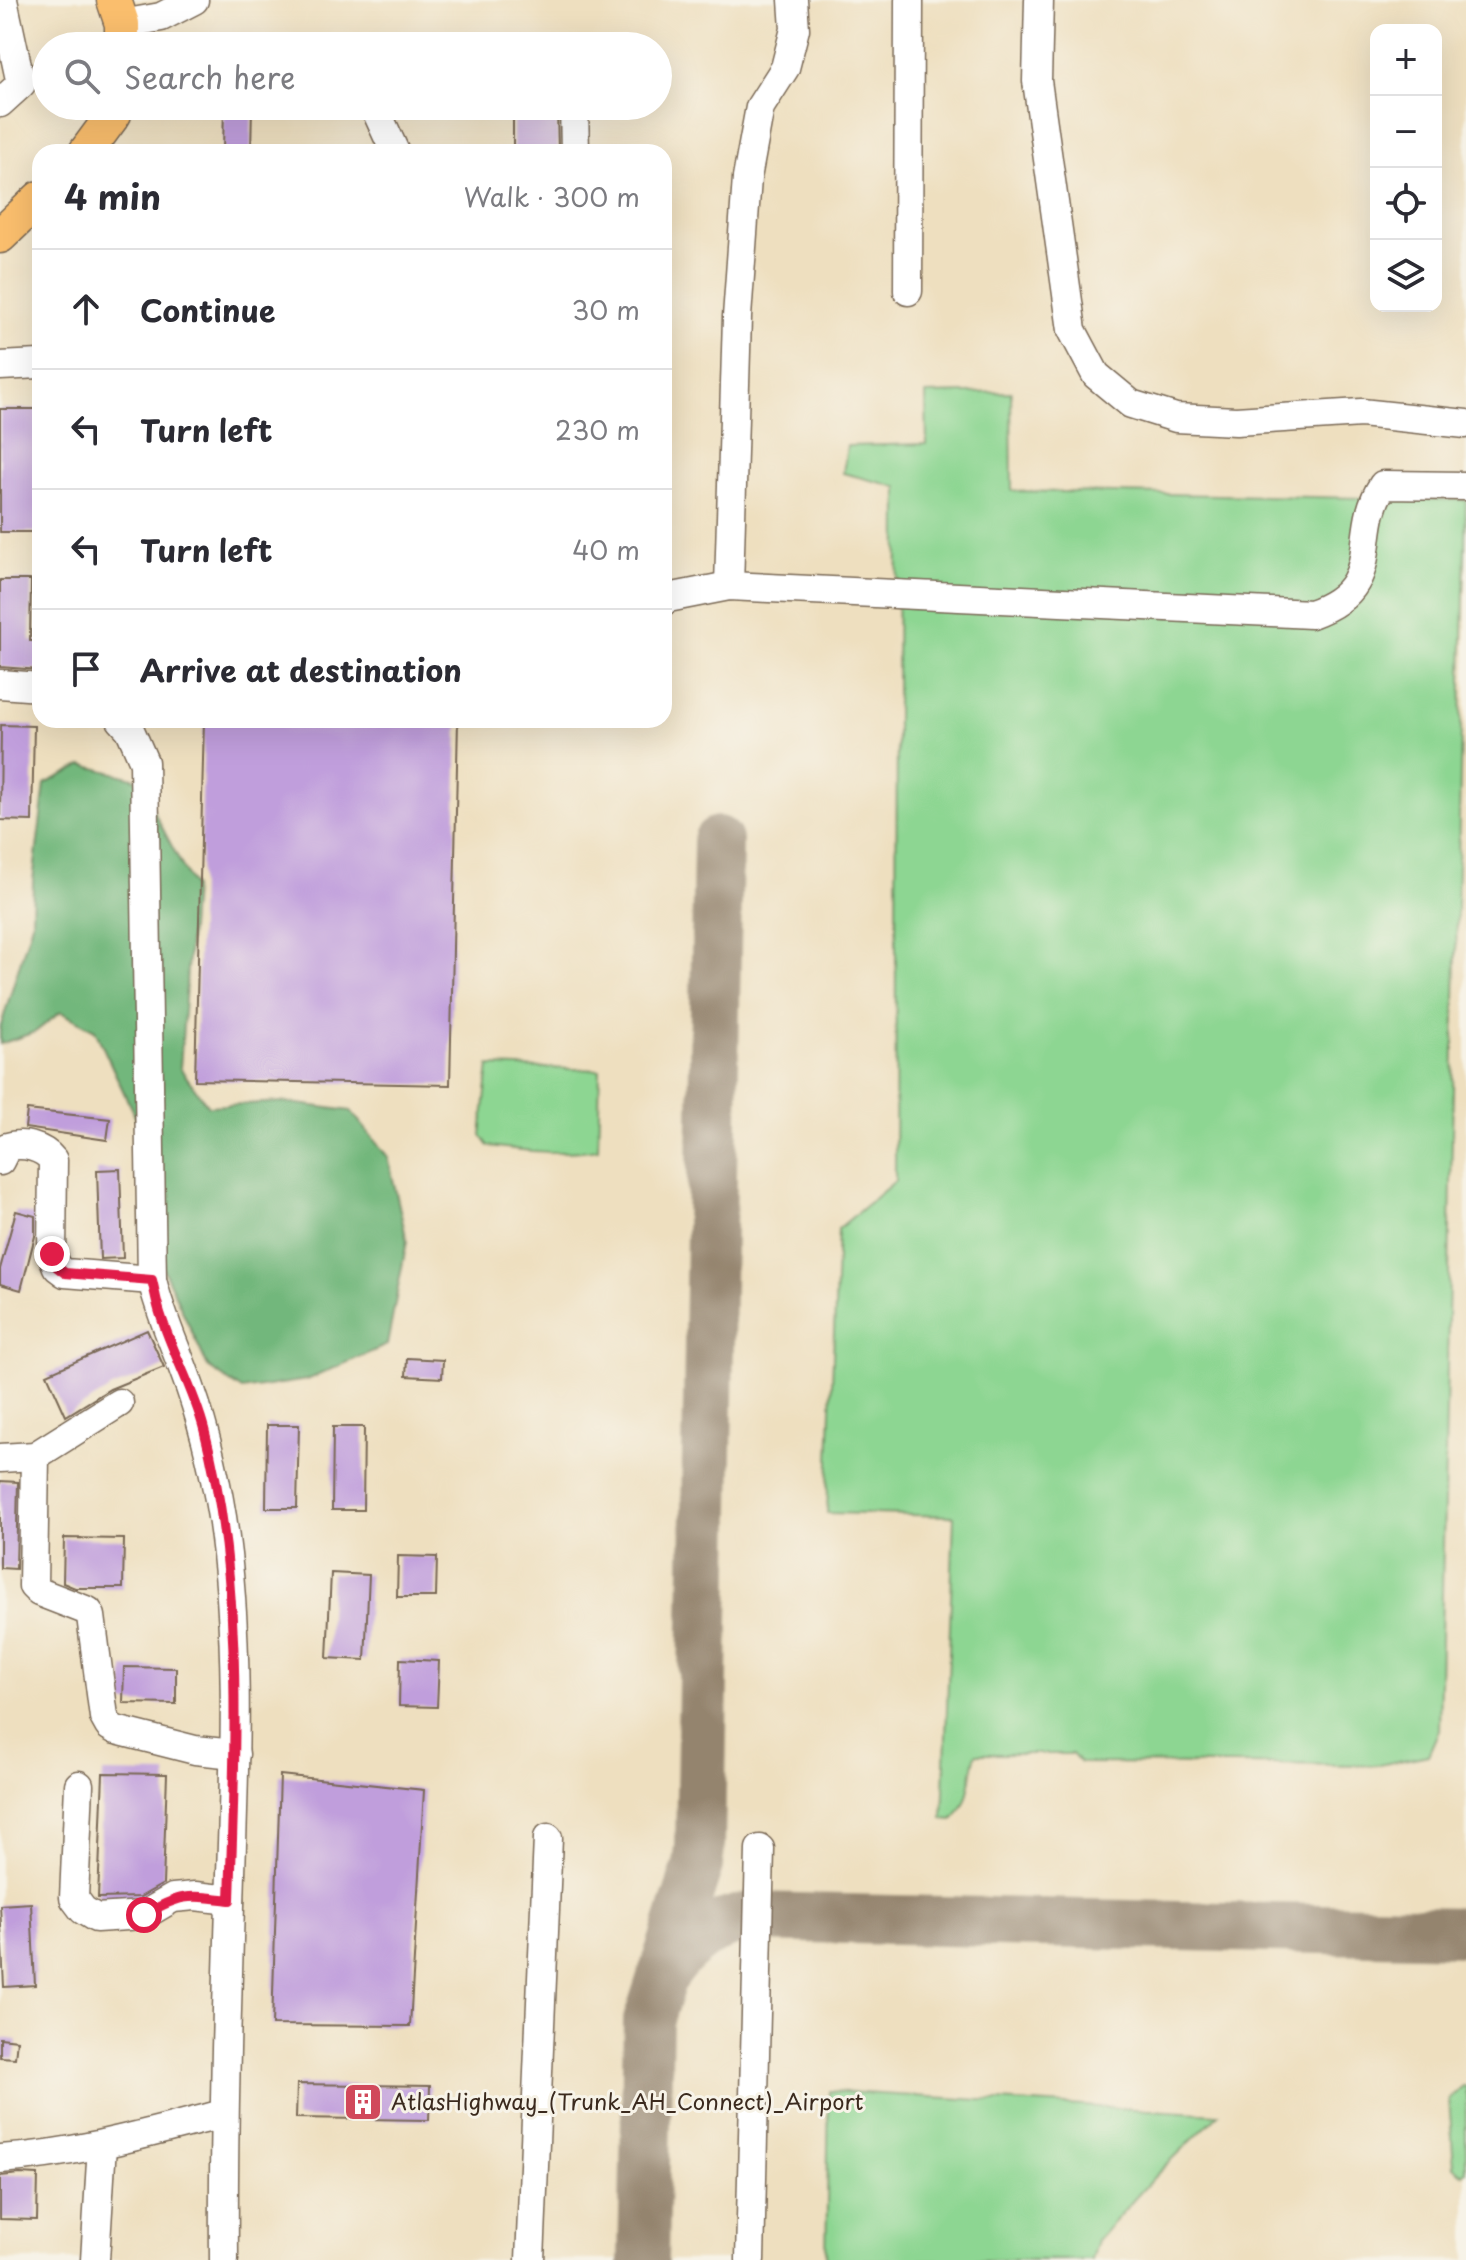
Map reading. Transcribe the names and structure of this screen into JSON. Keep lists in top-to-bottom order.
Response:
{
  "places": {
    "building": ["AtlasHighway_(Trunk_AH_Connect)_Airport"]
  },
  "page": {
    "map_buttons": ["+", "−"],
    "search": "Search here",
    "heading": ["4 min", "Walk · 300 m"],
    "list": [
      ["Continue", "30 m"],
      ["Turn left", "230 m"],
      ["Turn left", "40 m"],
      "Arrive at destination"
    ]
  }
}
